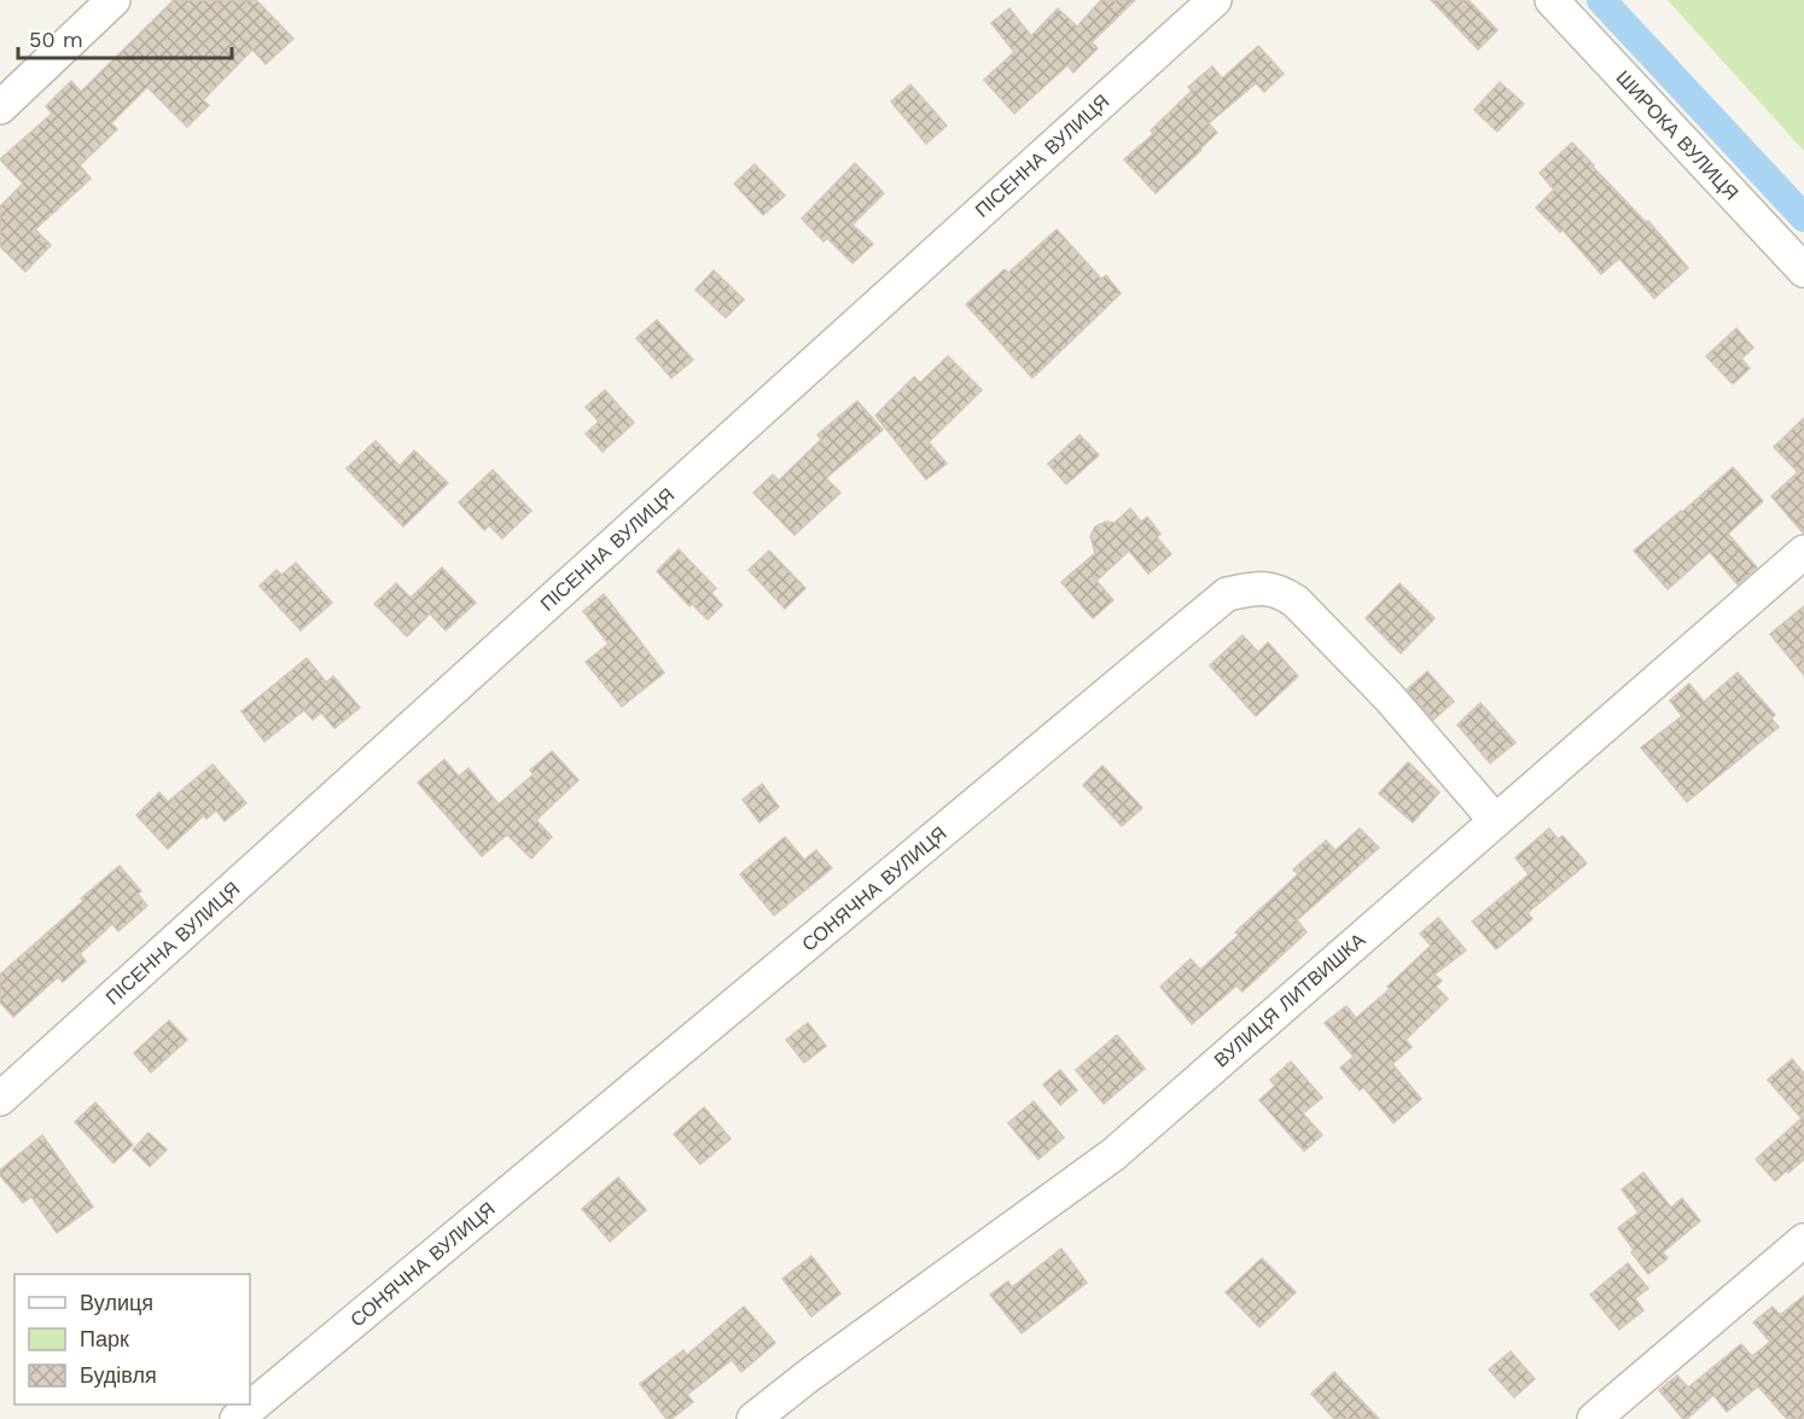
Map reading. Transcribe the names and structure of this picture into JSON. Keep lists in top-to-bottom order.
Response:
{
  "streets": {
    "street": [
      "ШИРОКА ВУЛИЦЯ",
      "ПІСЕННА ВУЛИЦЯ",
      "СОНЯЧНА ВУЛИЦЯ",
      "ВУЛИЦЯ ЛИТВИШКА"
    ]
  },
  "crossings": [
    ["СОНЯЧНА ВУЛИЦЯ", "ВУЛИЦЯ ЛИТВИШКА"]
  ],
  "legend": ["Вулиця", "Парк", "Будівля"],
  "scale_bar": "50 m"
}
